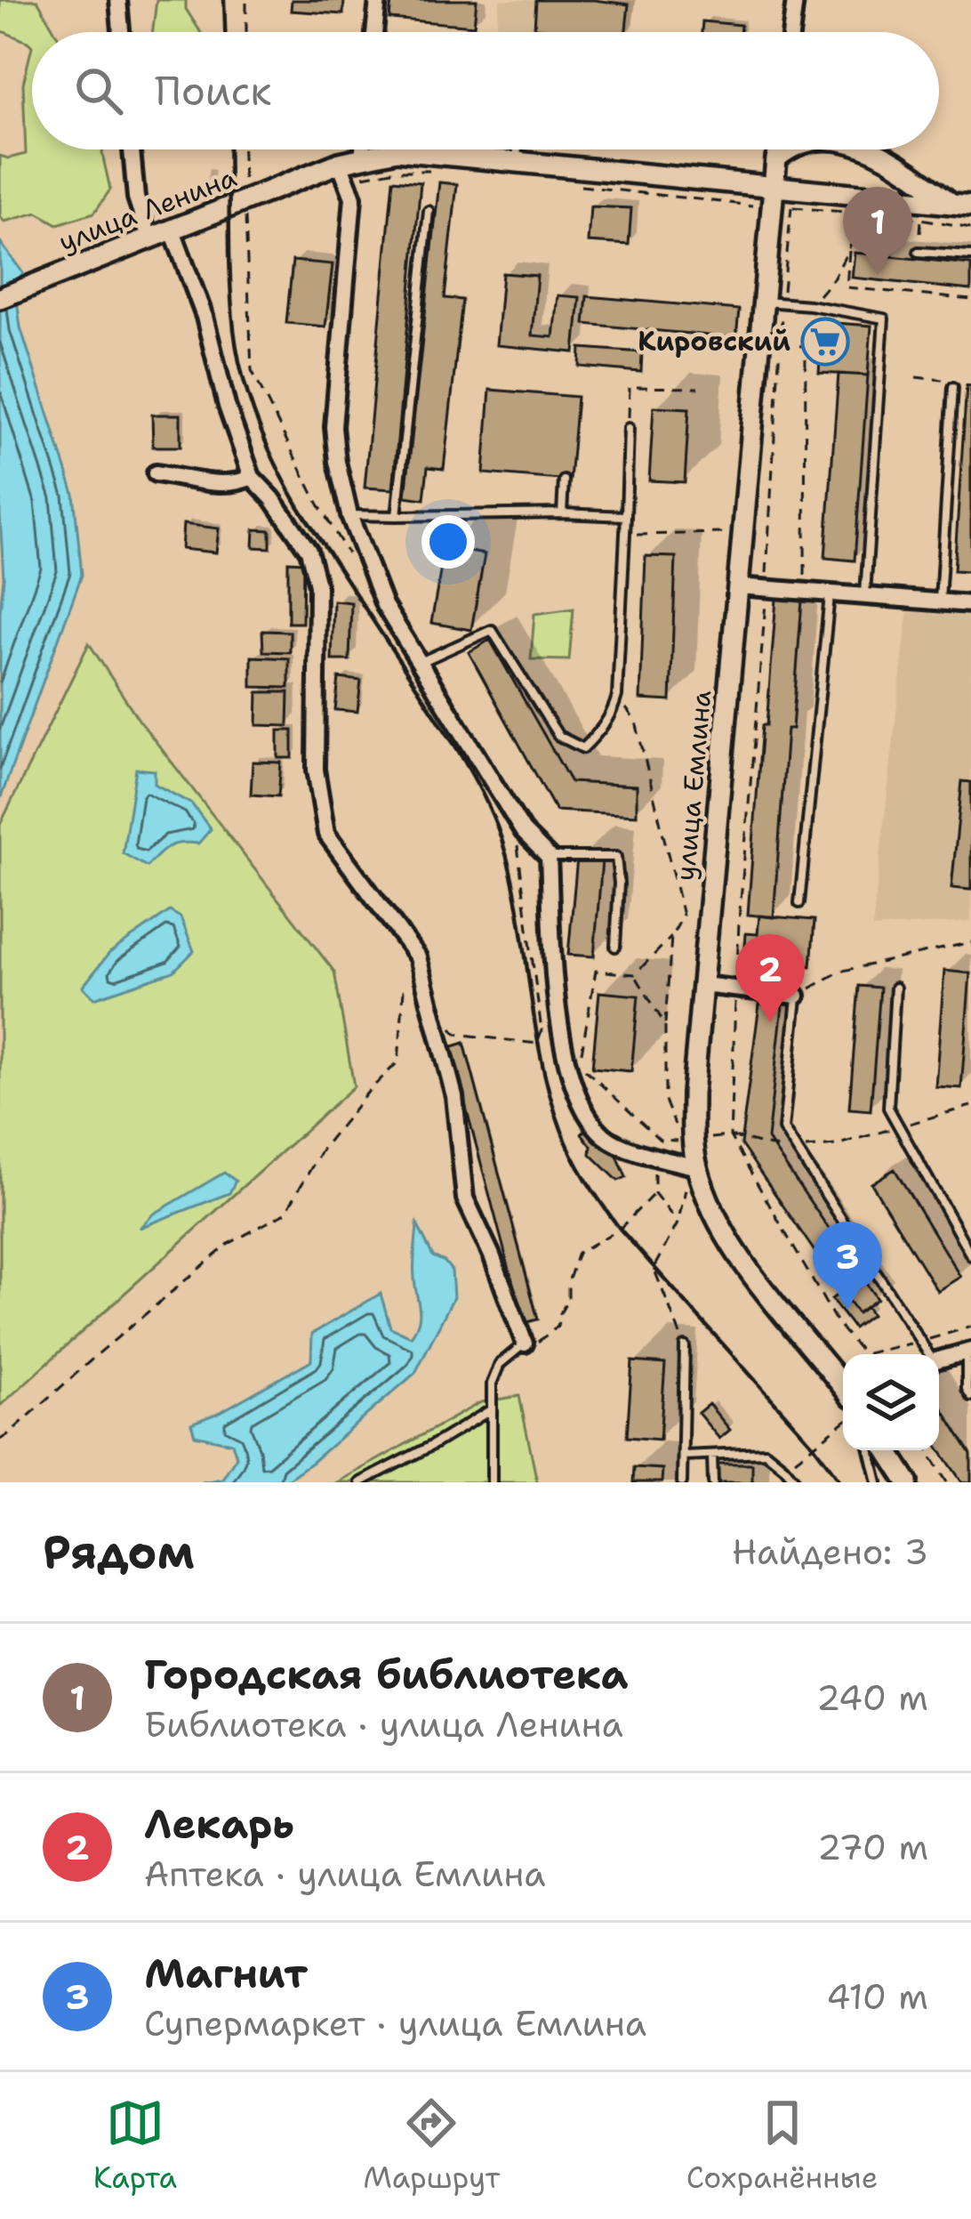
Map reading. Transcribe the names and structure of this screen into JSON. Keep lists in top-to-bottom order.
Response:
{
  "streets": {
    "street": ["улица Ленина", "улица Емлина"]
  },
  "crossings": [
    ["улица Ленина", "улица Емлина"]
  ],
  "places": {
    "supermarket": ["Кировский"]
  },
  "page": {
    "search": "Поиск",
    "pins": ["1", "2", "3"],
    "heading": ["Рядом", "Найдено: 3"],
    "list": [
      {
        "mark": "1",
        "name": "Городская библиотека",
        "note": "Библиотека · улица Ленина",
        "value": "240 m"
      },
      {
        "mark": "2",
        "name": "Лекарь",
        "note": "Аптека · улица Емлина",
        "value": "270 m"
      },
      {
        "mark": "3",
        "name": "Магнит",
        "note": "Супермаркет · улица Емлина",
        "value": "410 m"
      }
    ],
    "nav": ["Карта", "Маршрут", "Сохранённые"]
  }
}
